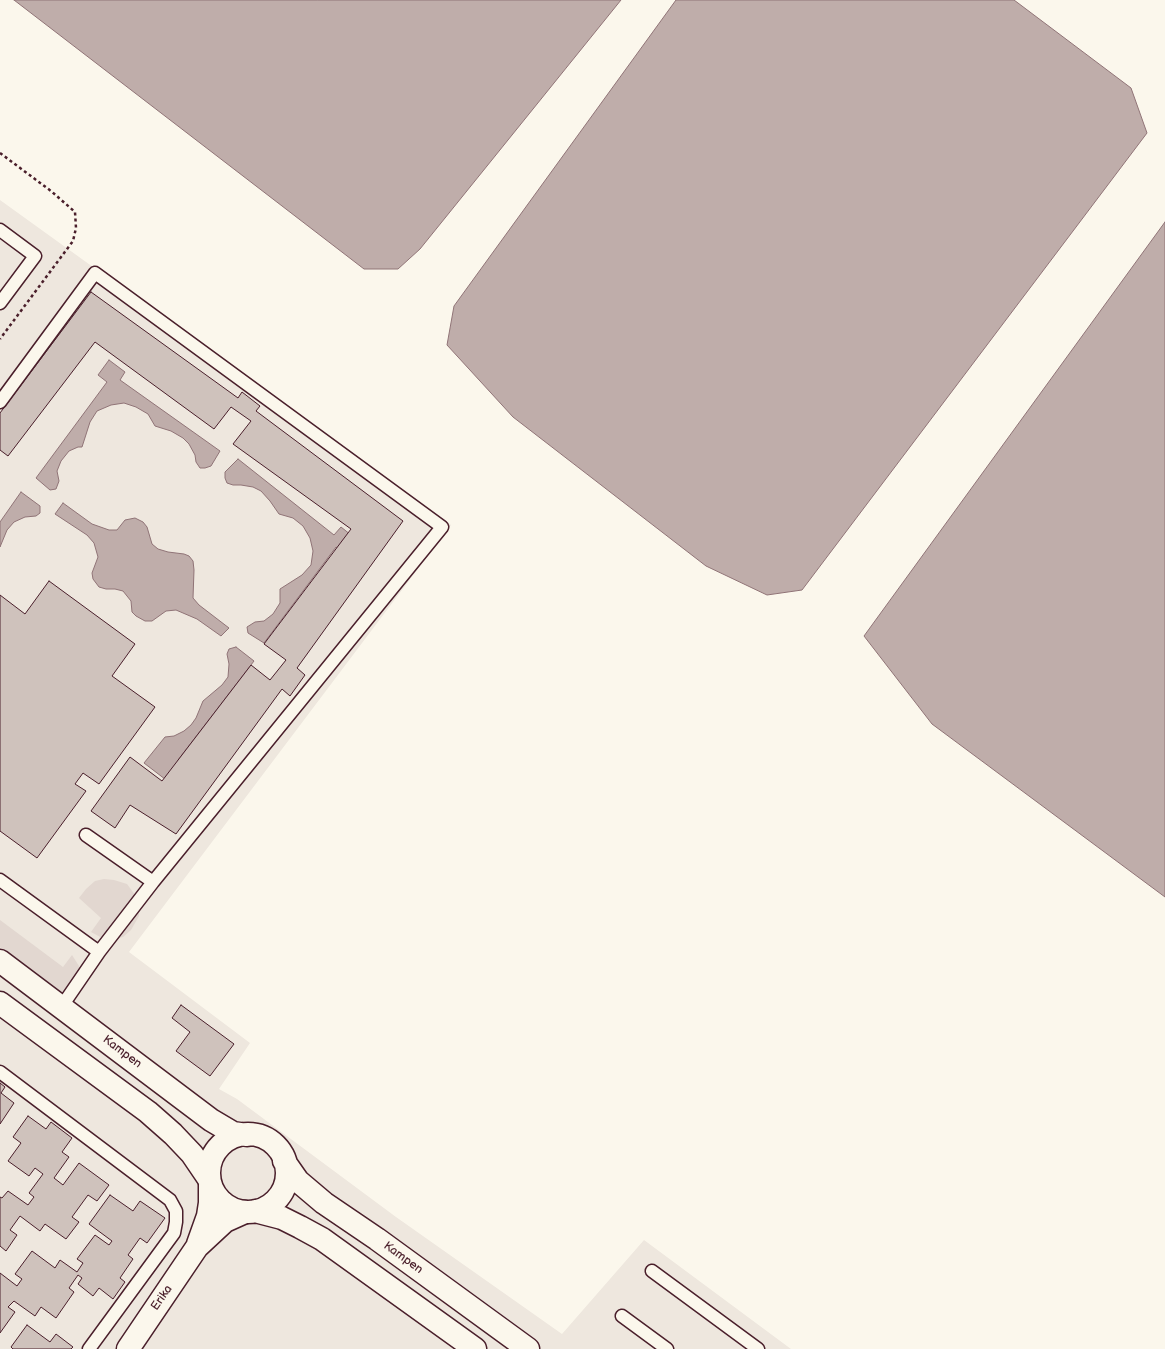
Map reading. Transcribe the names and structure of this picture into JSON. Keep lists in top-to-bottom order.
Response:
{
  "streets": {
    "street": ["Kampen", "Erika"]
  },
  "crossings": [
    ["Kampen", "Erika"]
  ]
}
